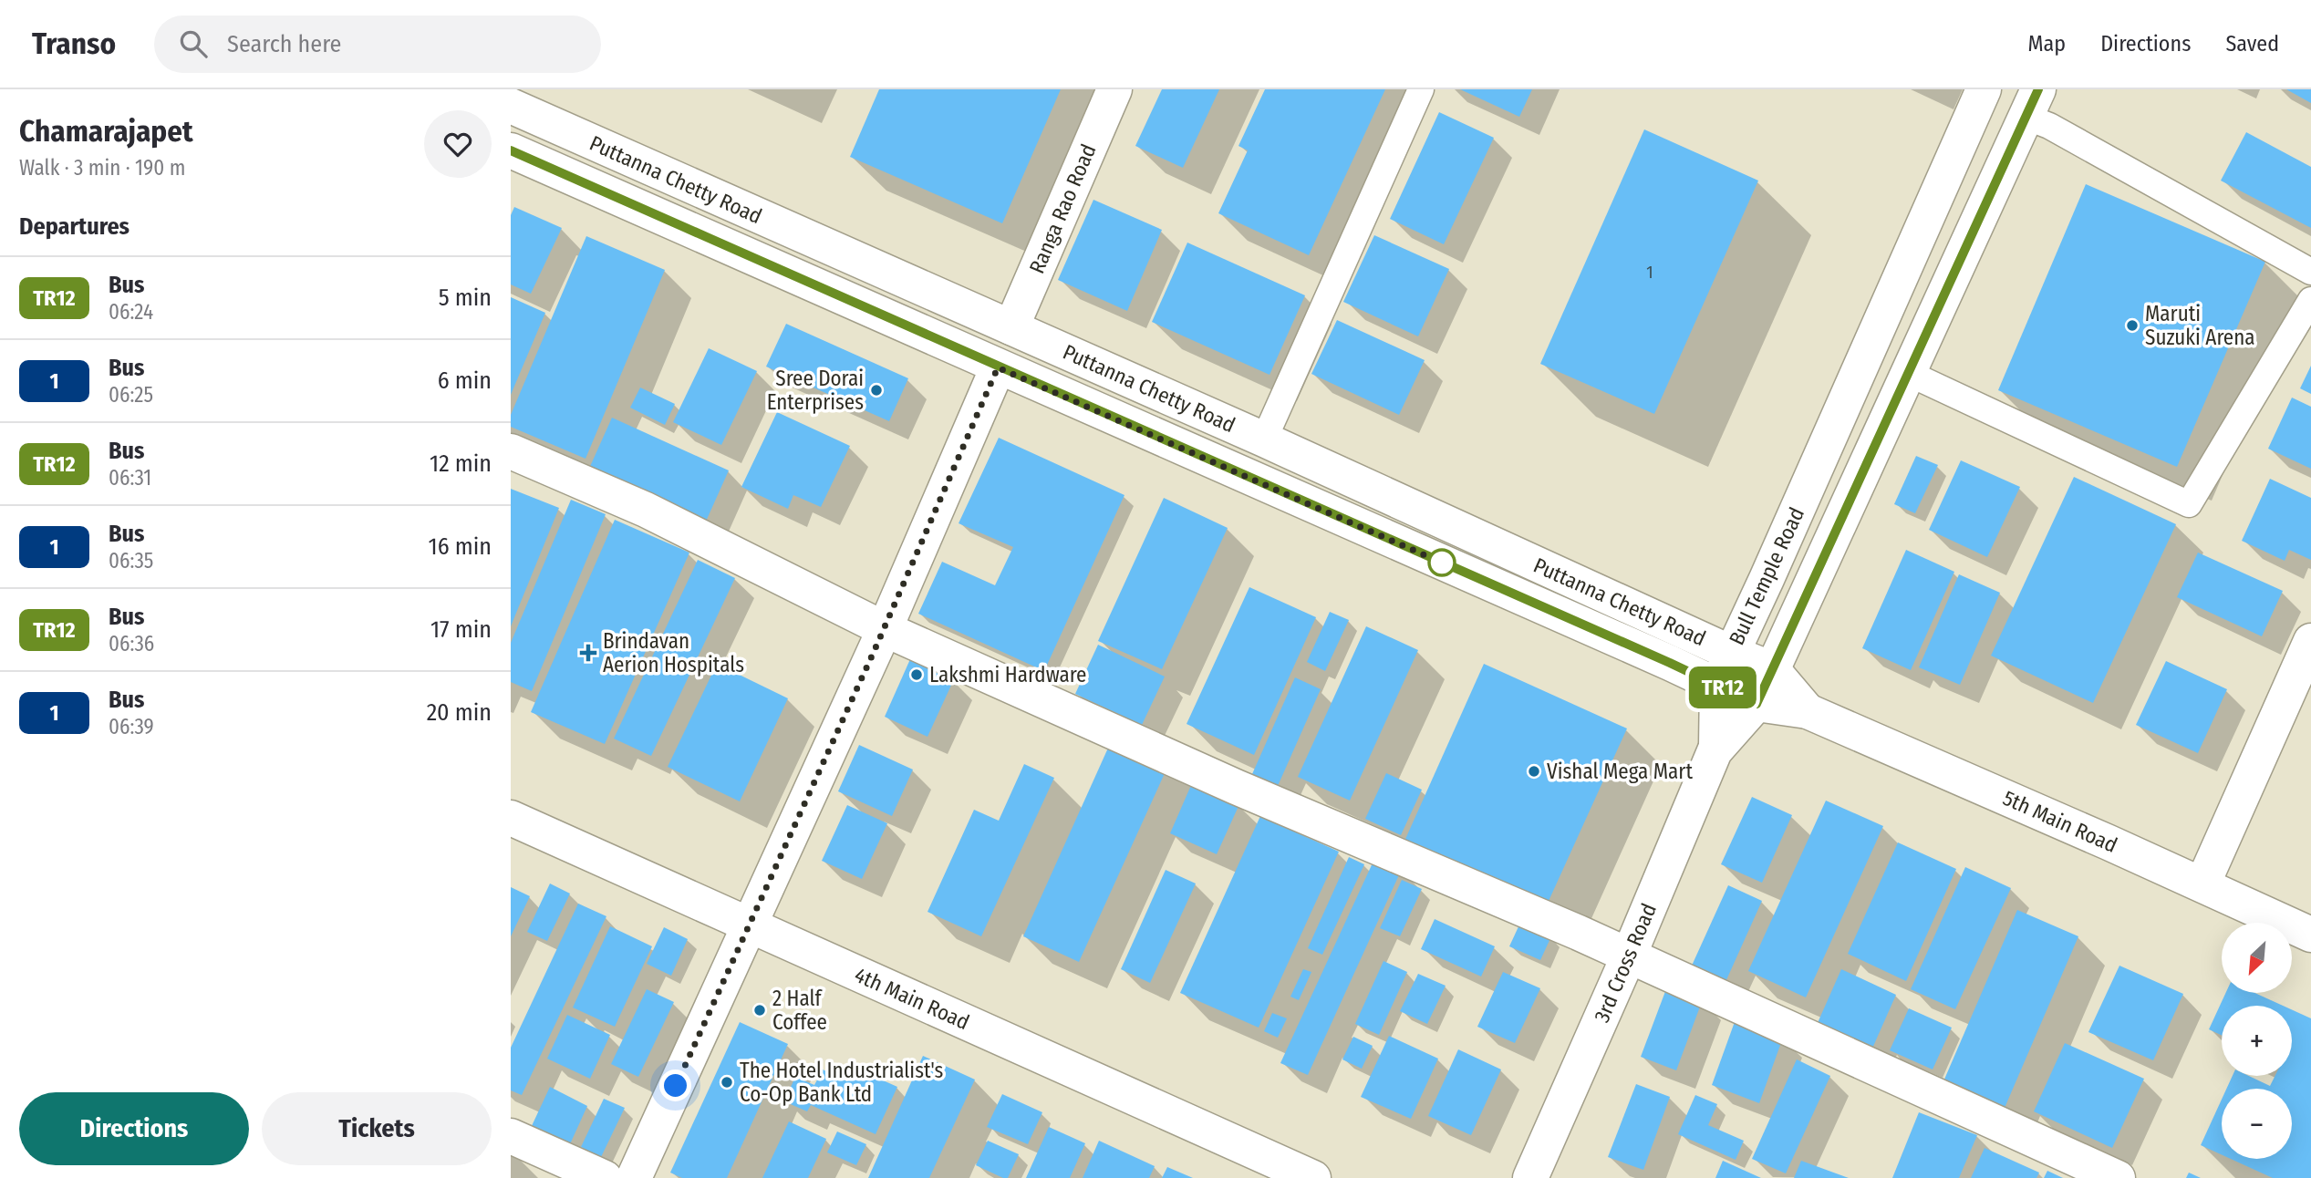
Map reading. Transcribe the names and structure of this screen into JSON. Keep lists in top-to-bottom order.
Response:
{
  "streets": {
    "main road": [
      "Puttanna Chetty Road",
      "Ranga Rao Road",
      "Bull Temple Road",
      "5th Main Road",
      "3rd Cross Road",
      "4th Main Road"
    ]
  },
  "crossings": [
    ["Puttanna Chetty Road", "Ranga Rao Road"],
    ["Puttanna Chetty Road", "Bull Temple Road"],
    ["Puttanna Chetty Road", "5th Main Road"],
    ["Bull Temple Road", "3rd Cross Road"]
  ],
  "places": {
    "other": [
      "Maruti Suzuki Arena",
      "Sree Dorai Enterprises",
      "Lakshmi Hardware",
      "Vishal Mega Mart",
      "2 Half Coffee",
      "The Hotel Industrialist's Co-Op Bank Ltd"
    ],
    "health": ["Brindavan Aerion Hospitals"]
  },
  "lines": ["bus line TR12"],
  "house_numbers": ["1"],
  "north": "bottom left",
  "page": {
    "header": "Transo",
    "search": "Search here",
    "nav": ["Map", "Directions", "Saved"],
    "heading": [
      ["Chamarajapet", "Walk · 3 min · 190 m"],
      "Departures"
    ],
    "on_map": "TR12",
    "list": [
      {
        "mark": "TR12",
        "name": "Bus",
        "note": "06:24",
        "value": "5 min"
      },
      {
        "mark": "1",
        "name": "Bus",
        "note": "06:25",
        "value": "6 min"
      },
      {
        "mark": "TR12",
        "name": "Bus",
        "note": "06:31",
        "value": "12 min"
      },
      {
        "mark": "1",
        "name": "Bus",
        "note": "06:35",
        "value": "16 min"
      },
      {
        "mark": "TR12",
        "name": "Bus",
        "note": "06:36",
        "value": "17 min"
      },
      {
        "mark": "1",
        "name": "Bus",
        "note": "06:39",
        "value": "20 min"
      }
    ],
    "map_buttons": ["+", "−"],
    "buttons": ["Directions", "Tickets"]
  }
}
